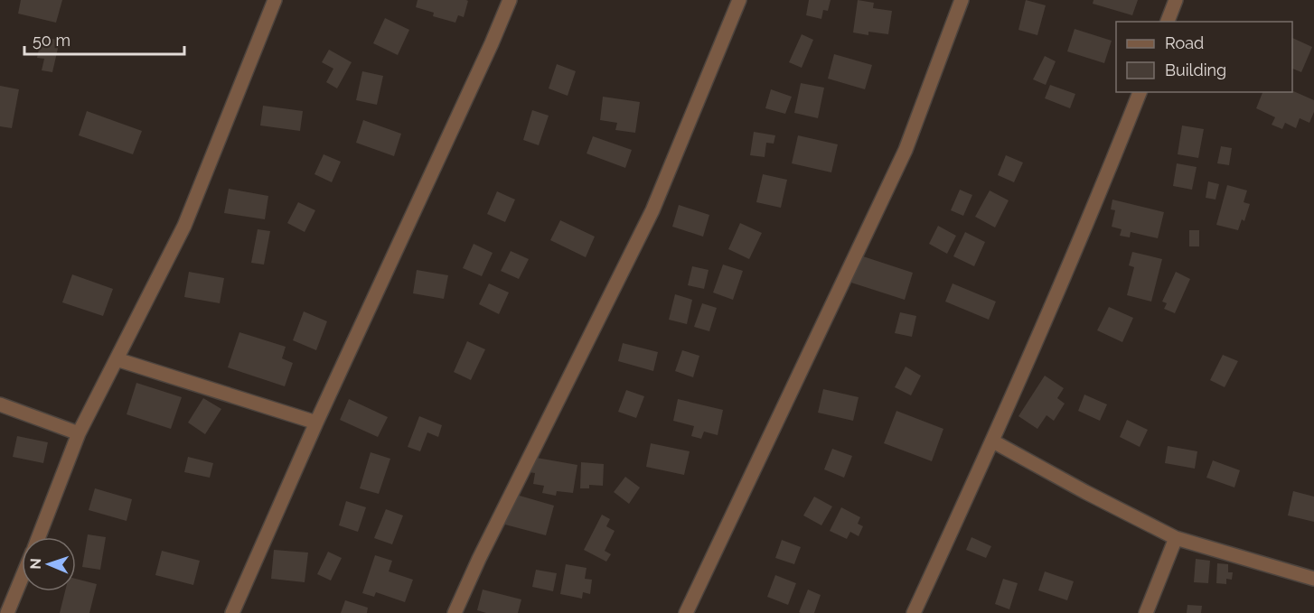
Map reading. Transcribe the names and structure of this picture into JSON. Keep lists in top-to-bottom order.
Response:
{
  "legend": ["Road", "Building"],
  "scale_bar": "50 m",
  "north": "left"
}
